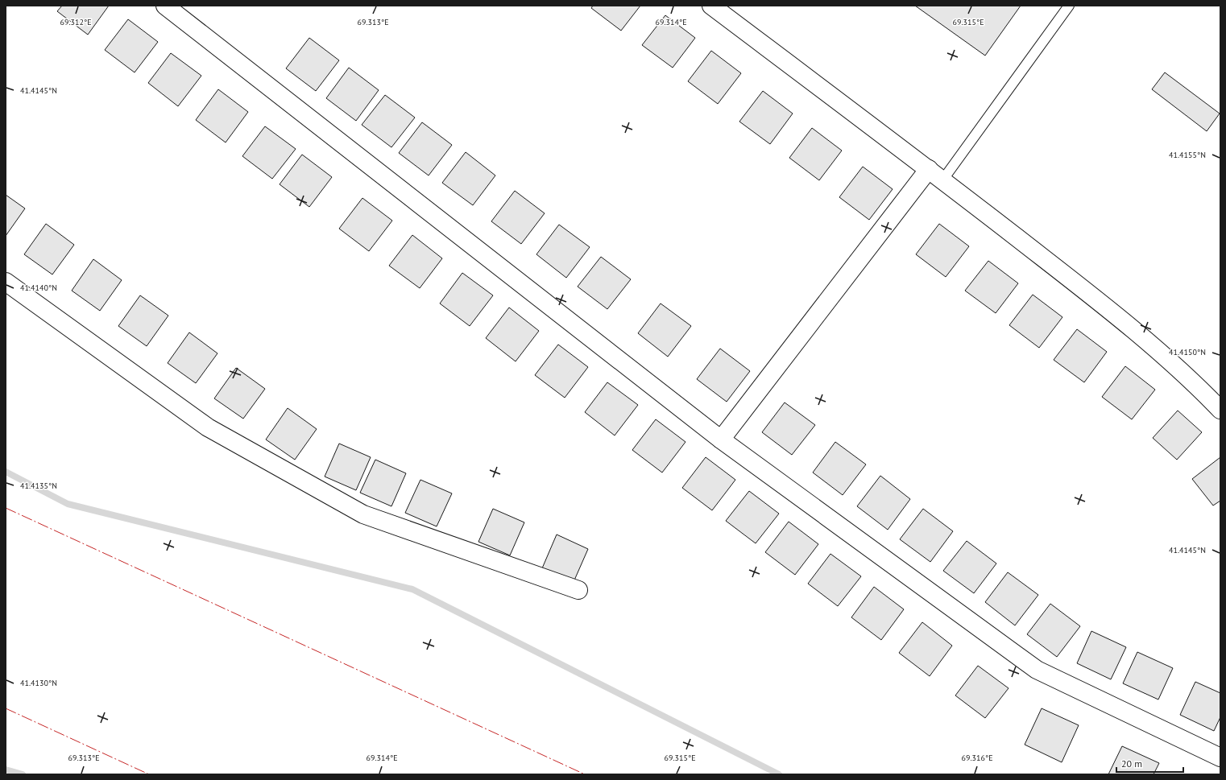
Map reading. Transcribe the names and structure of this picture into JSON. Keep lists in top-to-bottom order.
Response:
{
  "scale_bar": "20 m",
  "coordinates": [
    "69.312°E",
    "69.313°E",
    "69.314°E",
    "69.315°E",
    "41.4145°N",
    "41.4155°N",
    "41.4140°N",
    "41.4150°N",
    "41.4135°N",
    "41.4130°N",
    "69.316°E"
  ]
}
